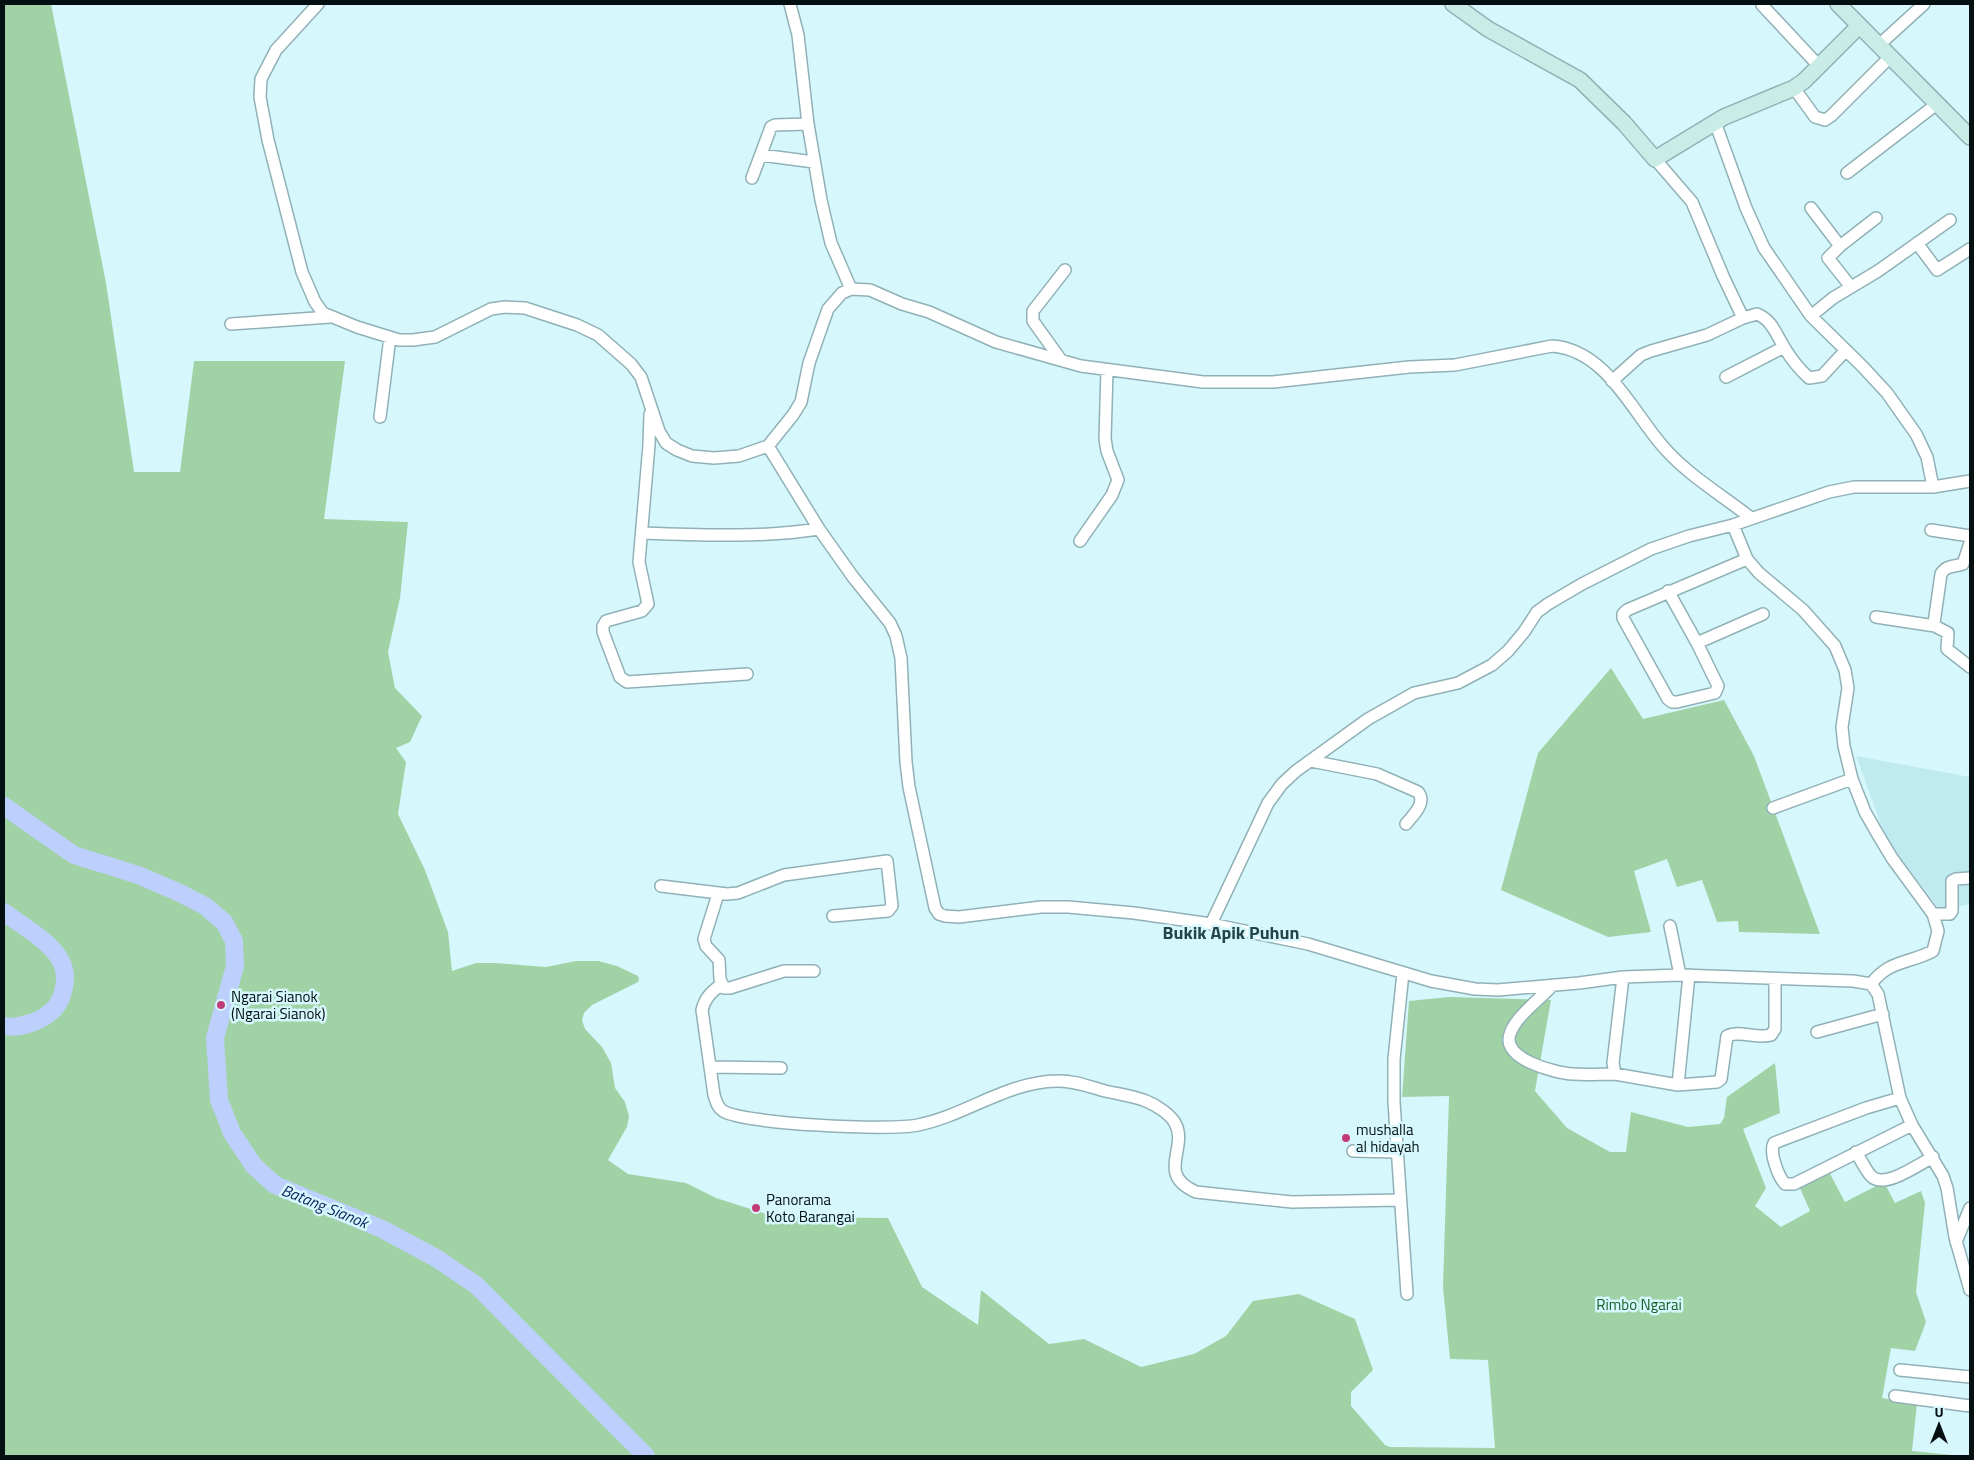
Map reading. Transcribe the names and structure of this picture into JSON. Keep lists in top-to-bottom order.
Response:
{
  "districts": ["Bukik Apik Puhun"],
  "water": ["Batang Sianok"],
  "parks": ["Rimbo Ngarai"],
  "places": ["Ngarai Sianok (Ngarai Sianok)", "mushalla al hidayah", "Panorama Koto Barangai"],
  "north": "top"
}
